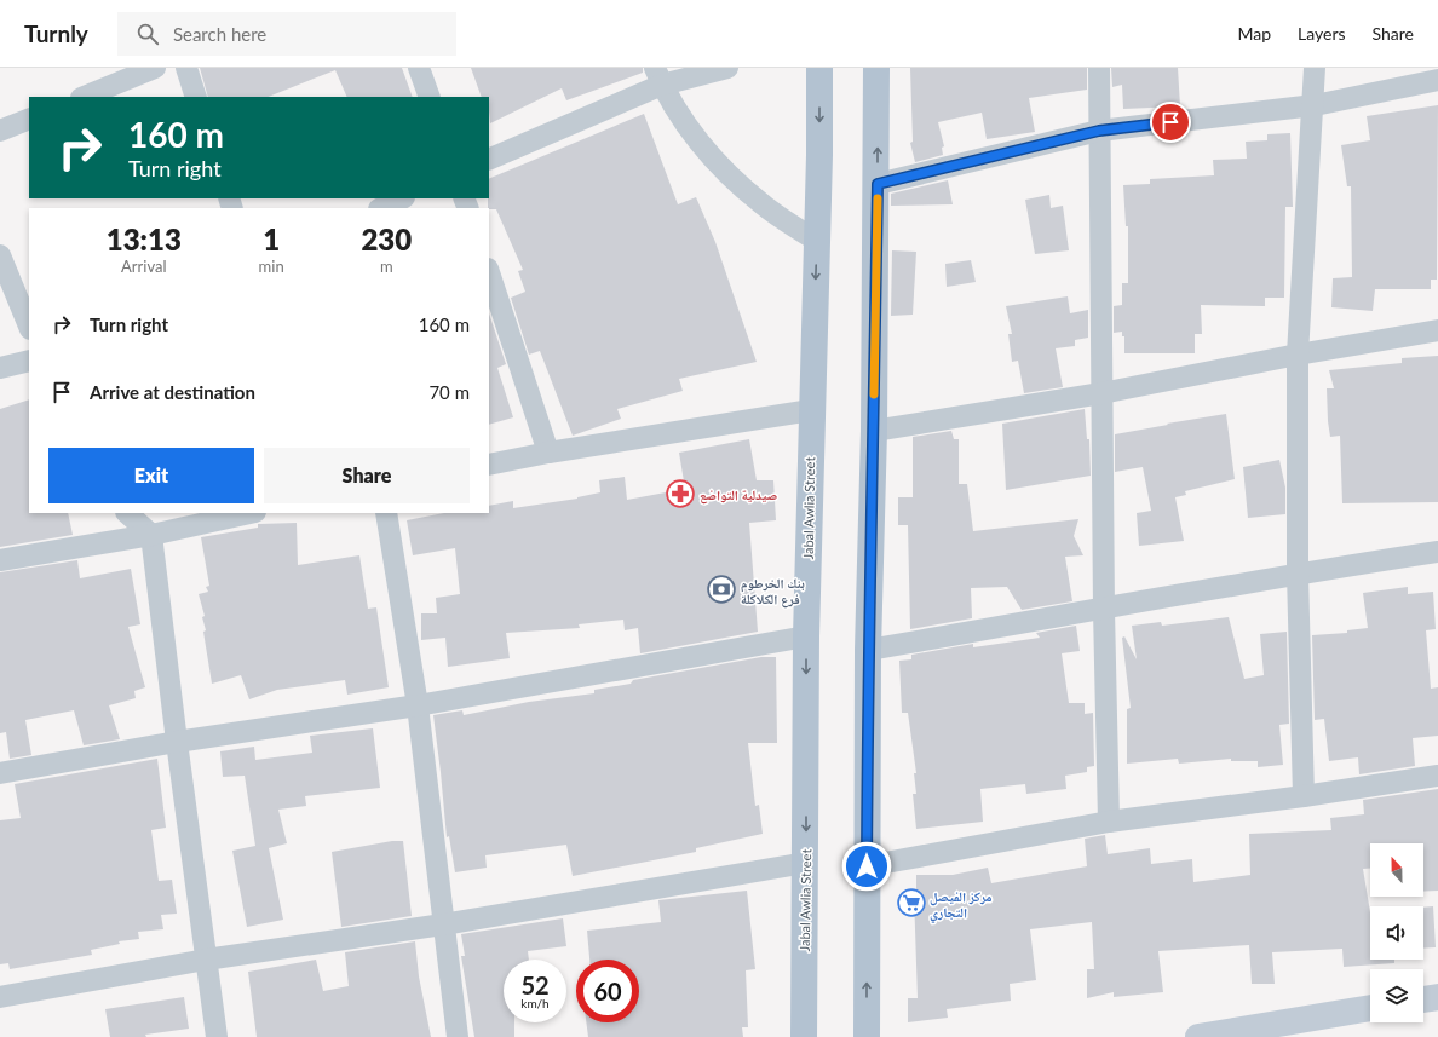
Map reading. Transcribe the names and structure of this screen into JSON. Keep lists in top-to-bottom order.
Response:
{
  "streets": {
    "main road": ["Jabal Awlia Street"]
  },
  "places": {
    "pharmacy": ["صيدلية التواضع"],
    "bank": ["بنك الخرطوم فرع الكلاكلة"],
    "supermarket": ["مركز الفيصل التجاري"]
  },
  "north": "top",
  "page": {
    "header": "Turnly",
    "search": "Search here",
    "nav": ["Map", "Layers", "Share"],
    "turn": ["160 m", "Turn right"],
    "eta": [
      "13:13",
      "Arrival",
      "1",
      "min",
      "230",
      "m"
    ],
    "list": [
      {
        "name": "Turn right",
        "value": "160 m"
      },
      {
        "name": "Arrive at destination",
        "value": "70 m"
      }
    ],
    "buttons": ["Exit", "Share"],
    "speed": "52 km/h",
    "limit": "60"
  }
}
